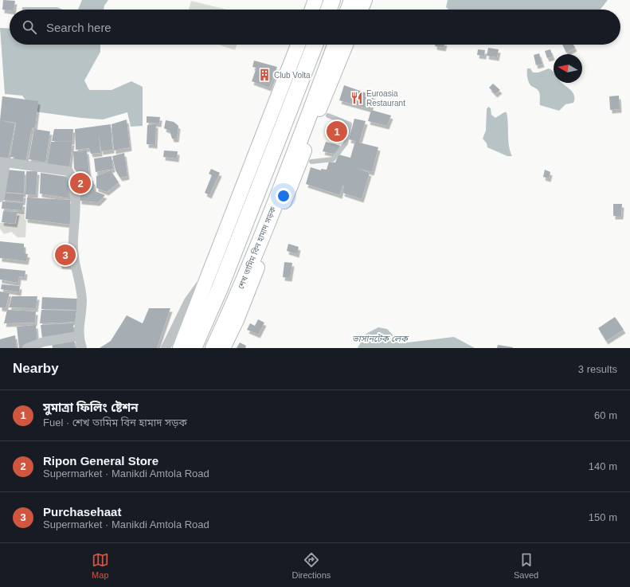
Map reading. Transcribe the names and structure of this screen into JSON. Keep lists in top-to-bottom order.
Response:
{
  "streets": {
    "main road": ["শেখ তামিম বিন হামাদ সড়ক"]
  },
  "water": ["ভাসানটেক লেক"],
  "places": {
    "building": ["Club Volta"],
    "restaurant": ["Euroasia Restaurant"]
  },
  "north": "left",
  "page": {
    "search": "Search here",
    "pins": ["1", "2", "3"],
    "heading": ["Nearby", "3 results"],
    "list": [
      {
        "mark": "1",
        "name": "সুমাত্রা ফিলিং ষ্টেশন",
        "note": "Fuel · শেখ তামিম বিন হামাদ সড়ক",
        "value": "60 m"
      },
      {
        "mark": "2",
        "name": "Ripon General Store",
        "note": "Supermarket · Manikdi Amtola Road",
        "value": "140 m"
      },
      {
        "mark": "3",
        "name": "Purchasehaat",
        "note": "Supermarket · Manikdi Amtola Road",
        "value": "150 m"
      }
    ],
    "nav": ["Map", "Directions", "Saved"]
  }
}
